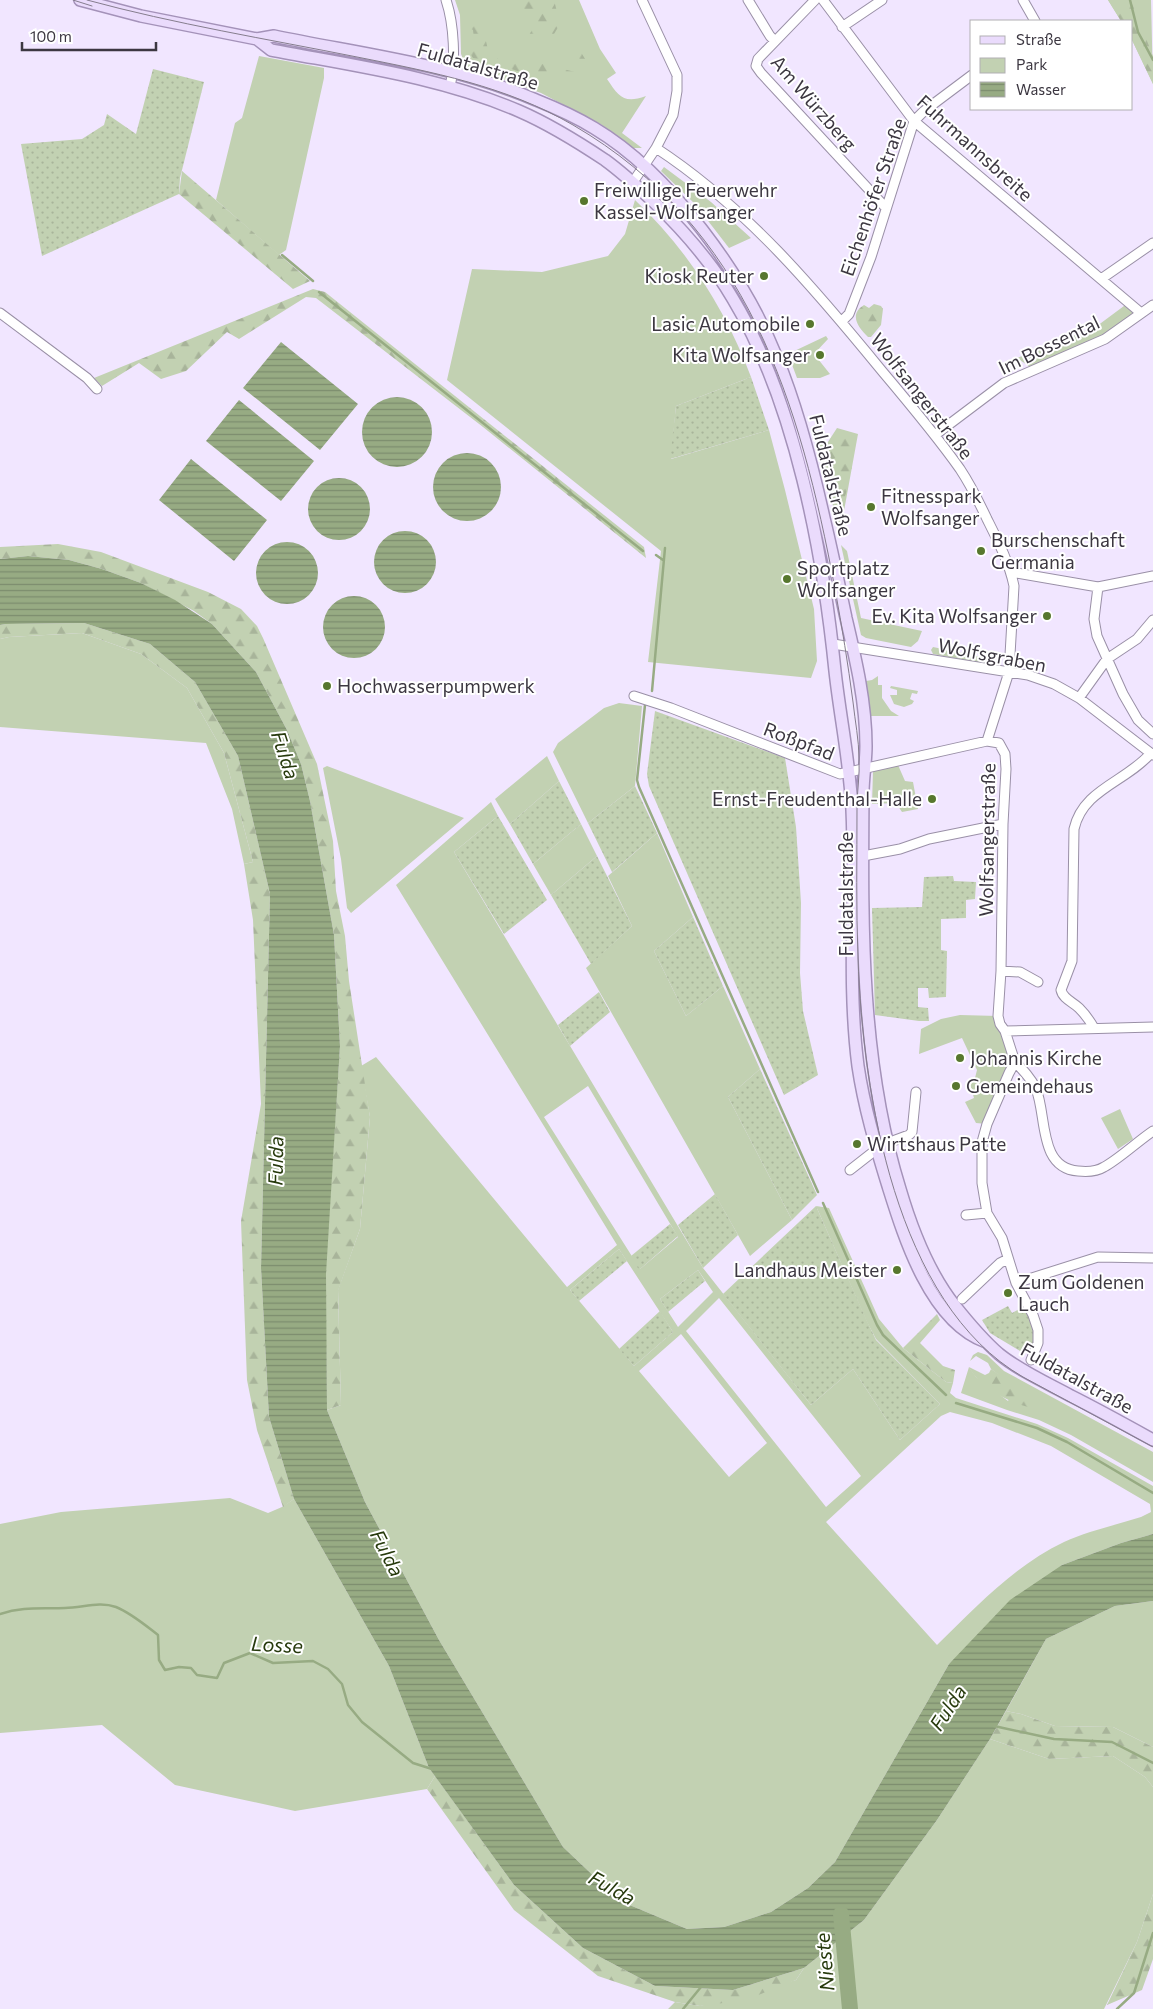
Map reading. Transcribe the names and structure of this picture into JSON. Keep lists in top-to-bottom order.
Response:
{
  "streets": {
    "main road": ["Fuldatalstraße"],
    "street": [
      "Am Würzberg",
      "Fuhrmannsbreite",
      "Eichenhöfer Straße",
      "Im Bossental",
      "Wolfsangerstraße",
      "Wolfsgraben",
      "Roßpfad"
    ]
  },
  "crossings": [
    ["Fuldatalstraße", "Wolfsgraben"],
    ["Fuldatalstraße", "Roßpfad"],
    ["Am Würzberg", "Eichenhöfer Straße"],
    ["Fuhrmannsbreite", "Eichenhöfer Straße"],
    ["Fuhrmannsbreite", "Im Bossental"],
    ["Eichenhöfer Straße", "Wolfsangerstraße"],
    ["Im Bossental", "Wolfsangerstraße"],
    ["Wolfsangerstraße", "Wolfsgraben"],
    ["Wolfsangerstraße", "Roßpfad"]
  ],
  "water": ["Fulda", "Losse", "Nieste"],
  "places": [
    "Freiwillige Feuerwehr Kassel-Wolfsanger",
    "Kiosk Reuter",
    "Lasic Automobile",
    "Kita Wolfsanger",
    "Fitnesspark Wolfsanger",
    "Burschenschaft Germania",
    "Sportplatz Wolfsanger",
    "Ev. Kita Wolfsanger",
    "Hochwasserpumpwerk",
    "Ernst-Freudenthal-Halle",
    "Johannis Kirche",
    "Gemeindehaus",
    "Wirtshaus Patte",
    "Landhaus Meister",
    "Zum Goldenen Lauch"
  ],
  "legend": ["Straße", "Park", "Wasser"],
  "scale_bar": "100 m"
}
